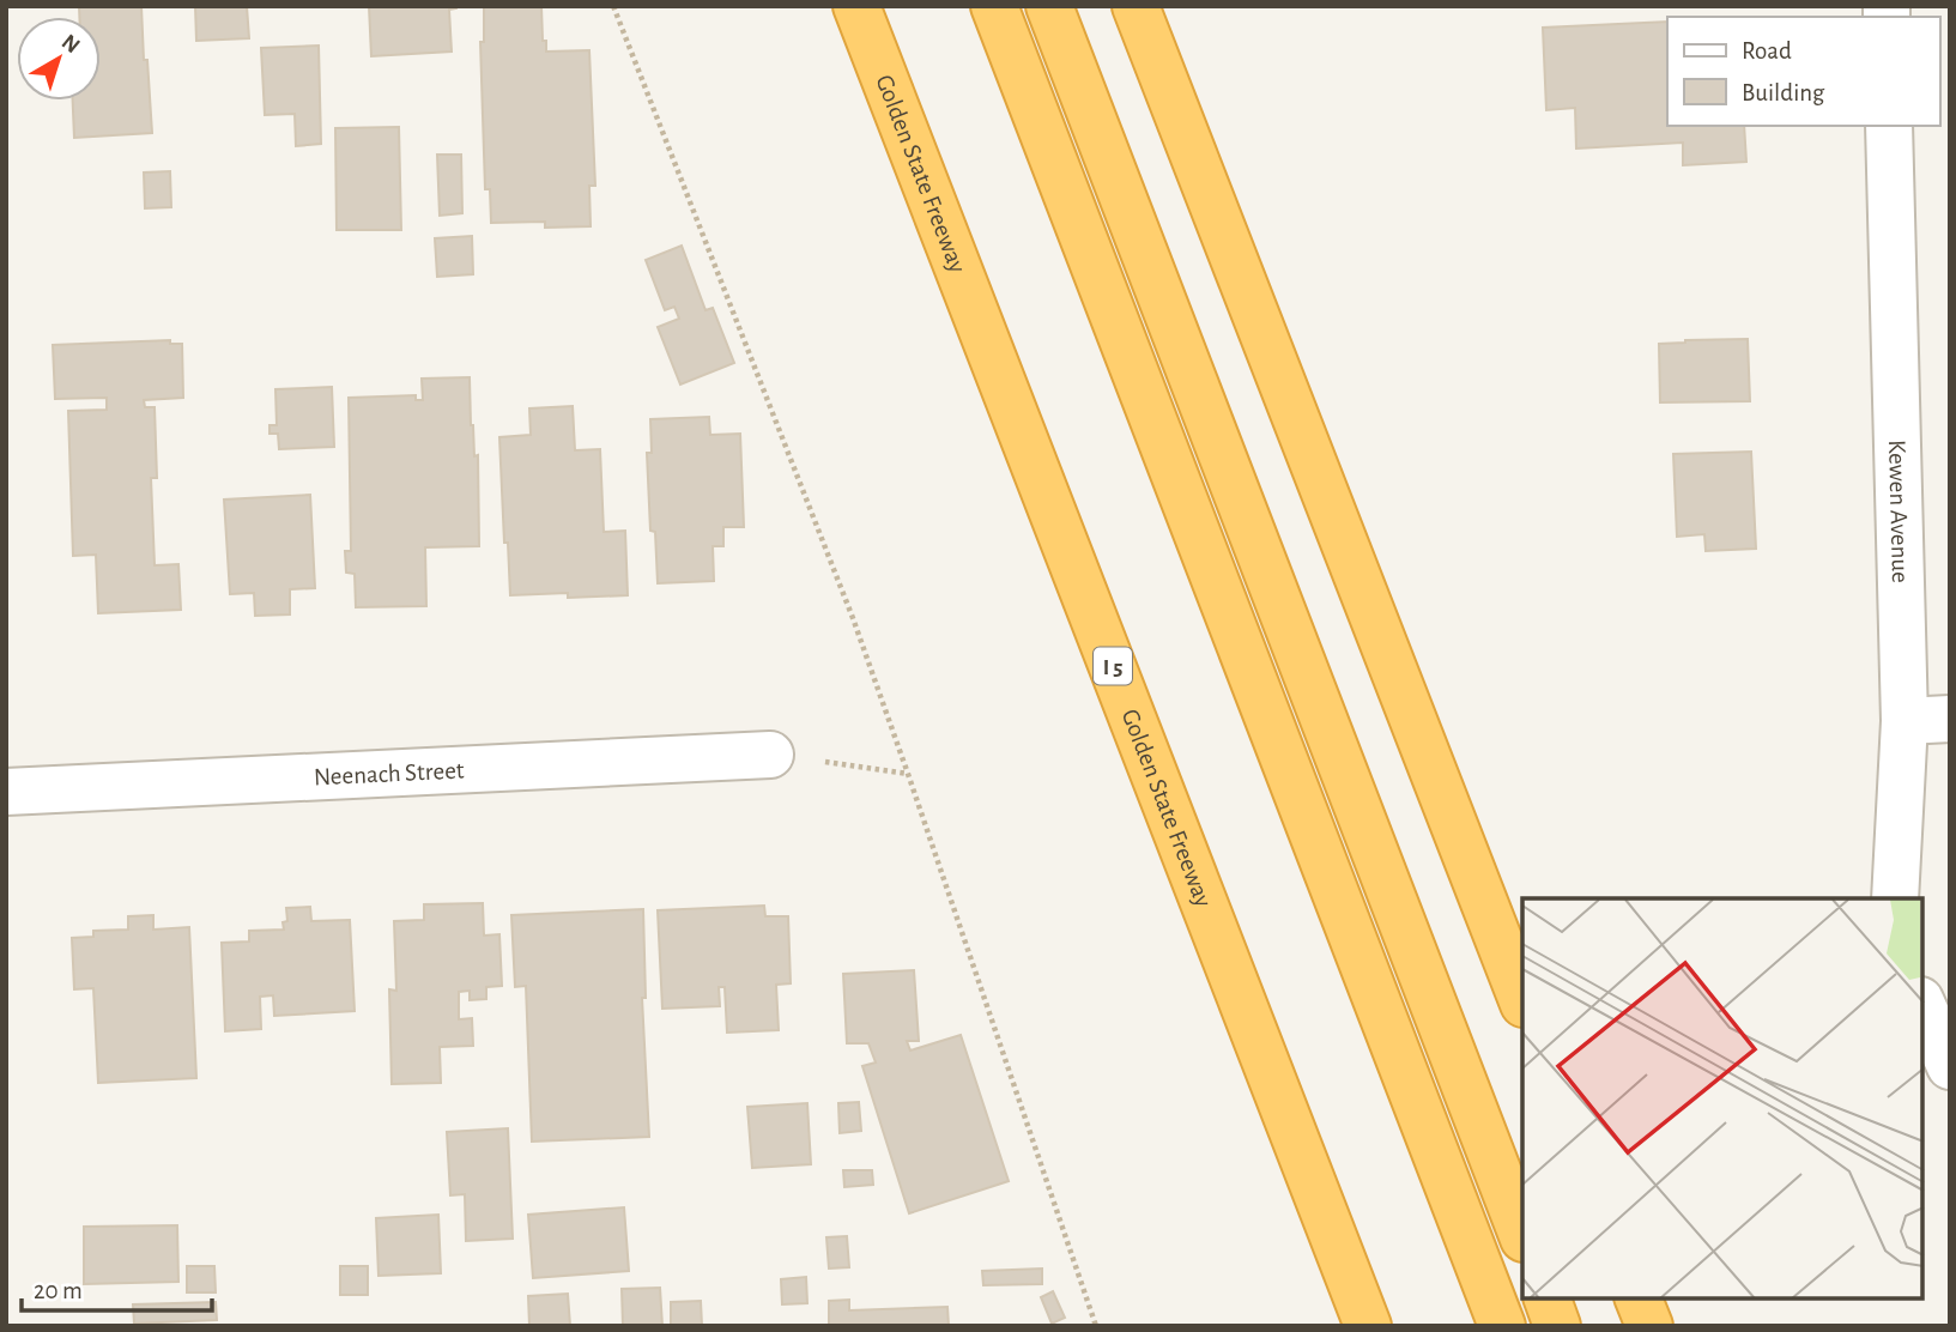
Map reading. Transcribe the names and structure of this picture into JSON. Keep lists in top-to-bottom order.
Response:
{
  "streets": {
    "highway": ["Golden State Freeway", "I 5"],
    "street": ["Kewen Avenue", "Neenach Street"]
  },
  "legend": ["Road", "Building"],
  "scale_bar": "20 m",
  "north": "top right"
}
